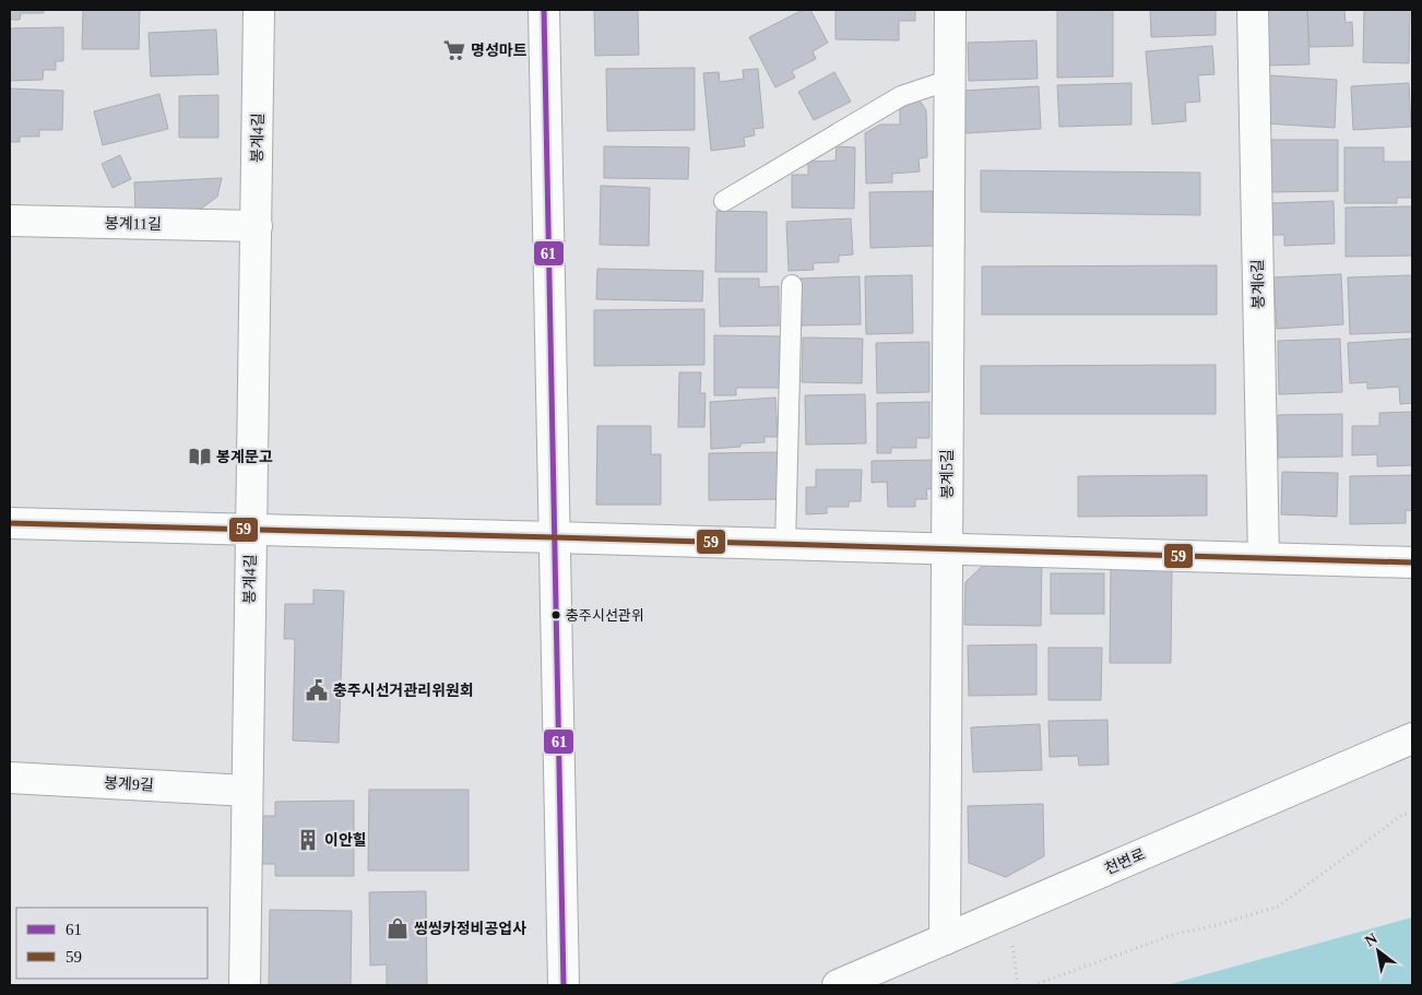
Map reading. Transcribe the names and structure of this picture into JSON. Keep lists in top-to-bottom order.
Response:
{
  "streets": {
    "street": [
      "봉계4길",
      "봉계11길",
      "봉계6길",
      "봉계5길",
      "봉계9길",
      "천변로"
    ]
  },
  "crossings": [
    ["봉계4길", "봉계11길"],
    ["봉계4길", "봉계9길"],
    ["봉계5길", "천변로"]
  ],
  "places": {
    "supermarket": ["명성마트"],
    "library": ["봉계문고"],
    "other": ["충주시선관위"],
    "public building": ["충주시선거관리위원회"],
    "building": ["이안힐"],
    "shop": ["씽씽카정비공업사"]
  },
  "lines": ["transit line 61", "transit line 59"],
  "legend": ["61", "59"],
  "north": "top left"
}
